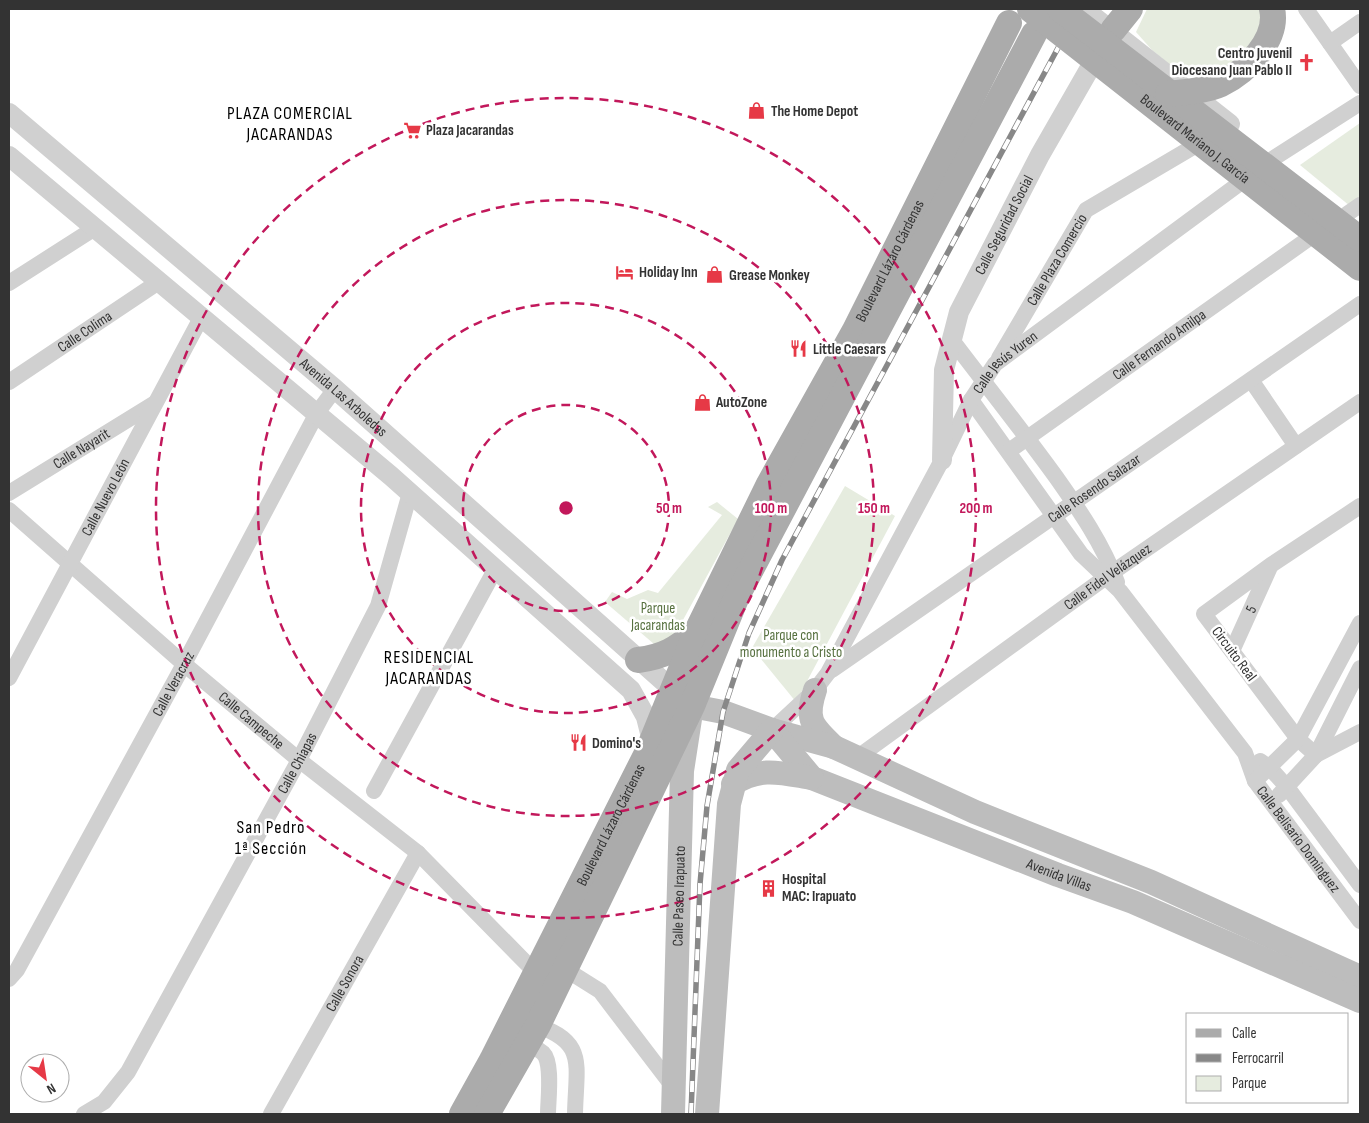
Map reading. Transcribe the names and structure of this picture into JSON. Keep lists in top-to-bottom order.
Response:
{
  "streets": {
    "main road": [
      "Boulevard Mariano J. García",
      "Boulevard Lázaro Cárdenas",
      "Avenida Villas",
      "Calle Paseo Irapuato"
    ],
    "street": [
      "Calle Seguridad Social",
      "Calle Plaza Comercio",
      "Calle Colima",
      "Calle Fernando Amilpa",
      "Calle Jesús Yuren",
      "Avenida Las Arboledas",
      "Calle Nayarit",
      "Calle Rosendo Salazar",
      "Calle Nuevo León",
      "Calle Fidel Velázquez",
      "5",
      "Circuito Real",
      "Calle Veracruz",
      "Calle Campeche",
      "Calle Chiapas",
      "Calle Belisario Domínguez",
      "Calle Sonora"
    ]
  },
  "crossings": [
    ["Boulevard Mariano J. García", "Boulevard Lázaro Cárdenas"],
    ["Calle Seguridad Social", "Calle Jesús Yuren"],
    ["Calle Seguridad Social", "Calle Belisario Domínguez"],
    ["Calle Plaza Comercio", "Calle Jesús Yuren"],
    ["Boulevard Lázaro Cárdenas", "Avenida Las Arboledas"],
    ["Boulevard Lázaro Cárdenas", "Calle Campeche"],
    ["Boulevard Lázaro Cárdenas", "Avenida Villas"],
    ["Boulevard Lázaro Cárdenas", "Calle Paseo Irapuato"],
    ["Calle Colima", "Avenida Las Arboledas"],
    ["Calle Fernando Amilpa", "Calle Belisario Domínguez"],
    ["Calle Jesús Yuren", "Calle Rosendo Salazar"],
    ["Calle Jesús Yuren", "Calle Belisario Domínguez"],
    ["Calle Jesús Yuren", "Avenida Villas"],
    ["Avenida Las Arboledas", "Calle Nuevo León"],
    ["Avenida Las Arboledas", "Calle Veracruz"],
    ["Avenida Las Arboledas", "Calle Chiapas"],
    ["Calle Nayarit", "Calle Nuevo León"],
    ["Calle Rosendo Salazar", "Calle Belisario Domínguez"],
    ["Calle Nuevo León", "Calle Campeche"],
    ["Calle Fidel Velázquez", "Calle Belisario Domínguez"],
    ["Calle Fidel Velázquez", "Avenida Villas"],
    ["5", "Circuito Real"],
    ["Calle Veracruz", "Calle Campeche"],
    ["Calle Campeche", "Calle Chiapas"],
    ["Calle Campeche", "Calle Sonora"],
    ["Avenida Villas", "Calle Paseo Irapuato"]
  ],
  "districts": ["PLAZA COMERCIAL JACARANDAS", "RESIDENCIAL JACARANDAS", "San Pedro 1ª Sección"],
  "parks": ["Parque Jacarandas", "Parque con monumento a Cristo"],
  "places": {
    "church": ["Centro Juvenil Diocesano Juan Pablo II"],
    "shop": ["The Home Depot", "Grease Monkey", "AutoZone"],
    "supermarket": ["Plaza Jacarandas"],
    "hotel": ["Holiday Inn"],
    "restaurant": ["Little Caesars", "Domino's"],
    "building": ["Hospital MAC: Irapuato"]
  },
  "legend": ["Calle", "Ferrocarril", "Parque"],
  "north": "bottom right",
  "rings": [
    "50 m",
    "100 m",
    "150 m",
    "200 m"
  ]
}
